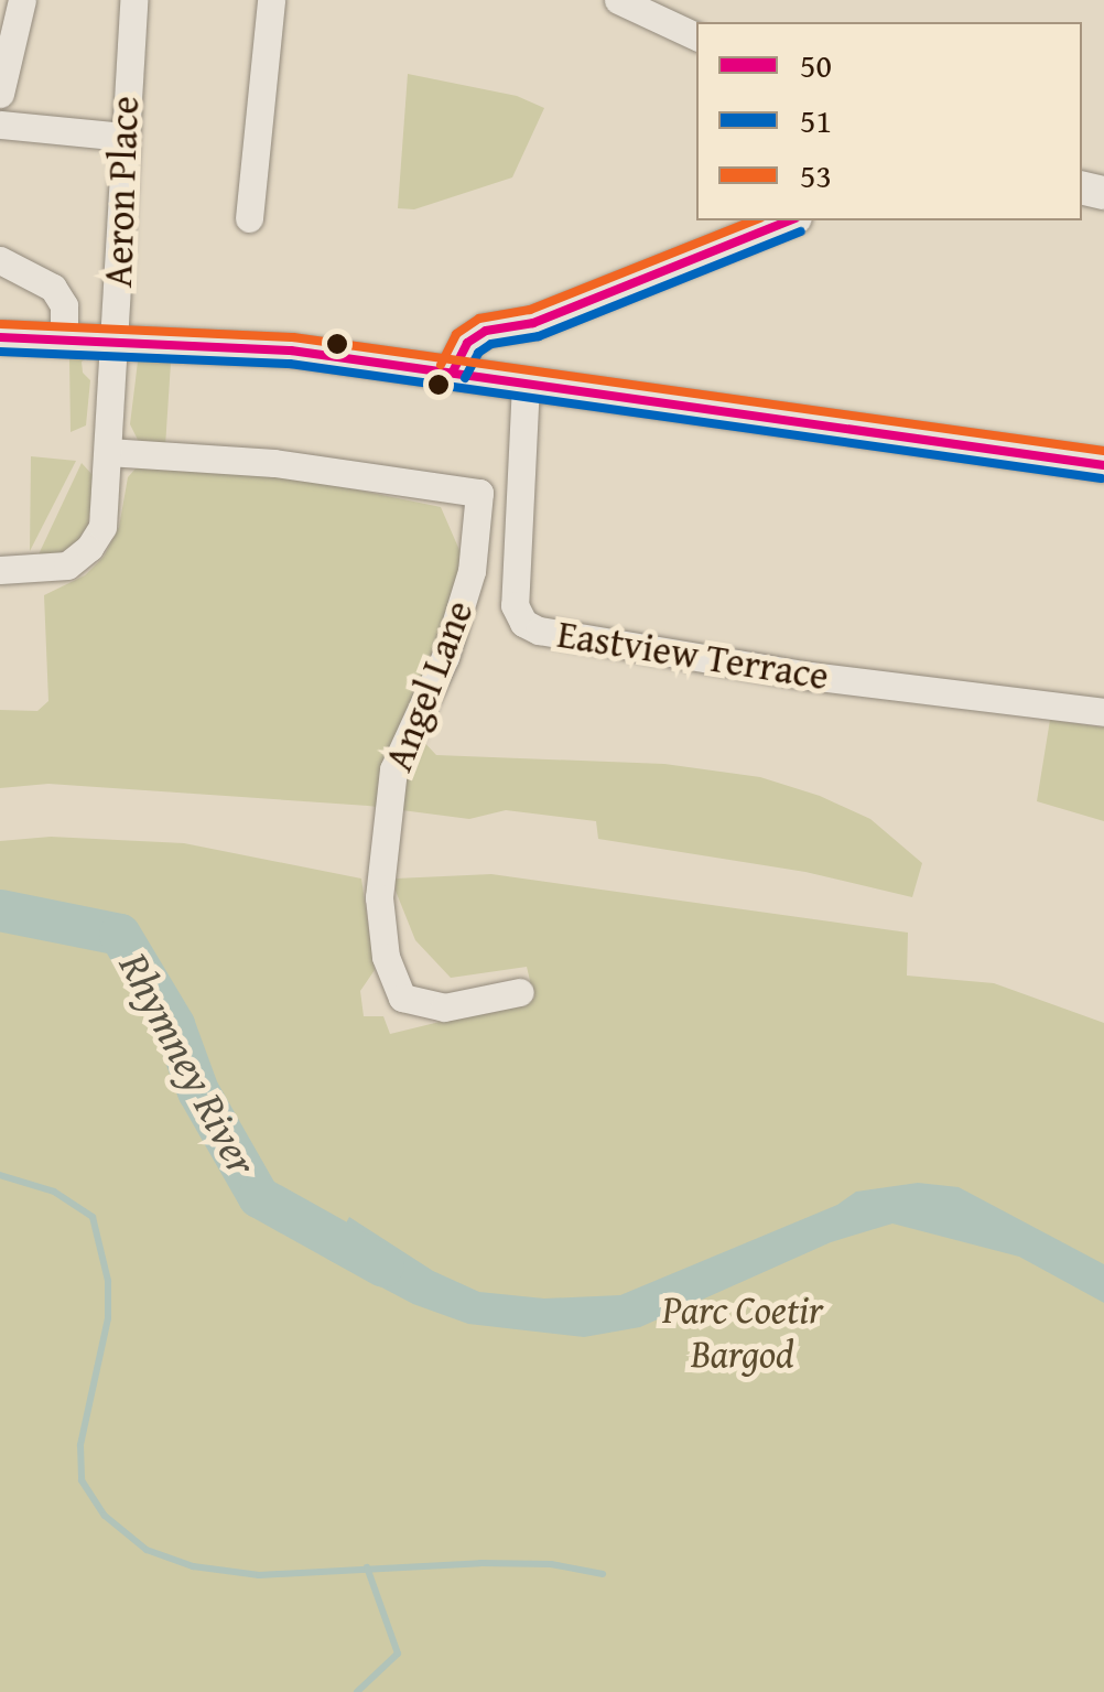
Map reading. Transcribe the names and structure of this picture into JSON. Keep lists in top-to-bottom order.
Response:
{
  "streets": {
    "street": ["Aeron Place", "Eastview Terrace", "Angel Lane"]
  },
  "crossings": [
    ["Aeron Place", "Angel Lane"]
  ],
  "water": ["Rhymney River"],
  "parks": ["Parc Coetir Bargod"],
  "lines": ["transit line 50", "transit line 53", "transit line 51"],
  "legend": ["50", "51", "53"]
}
